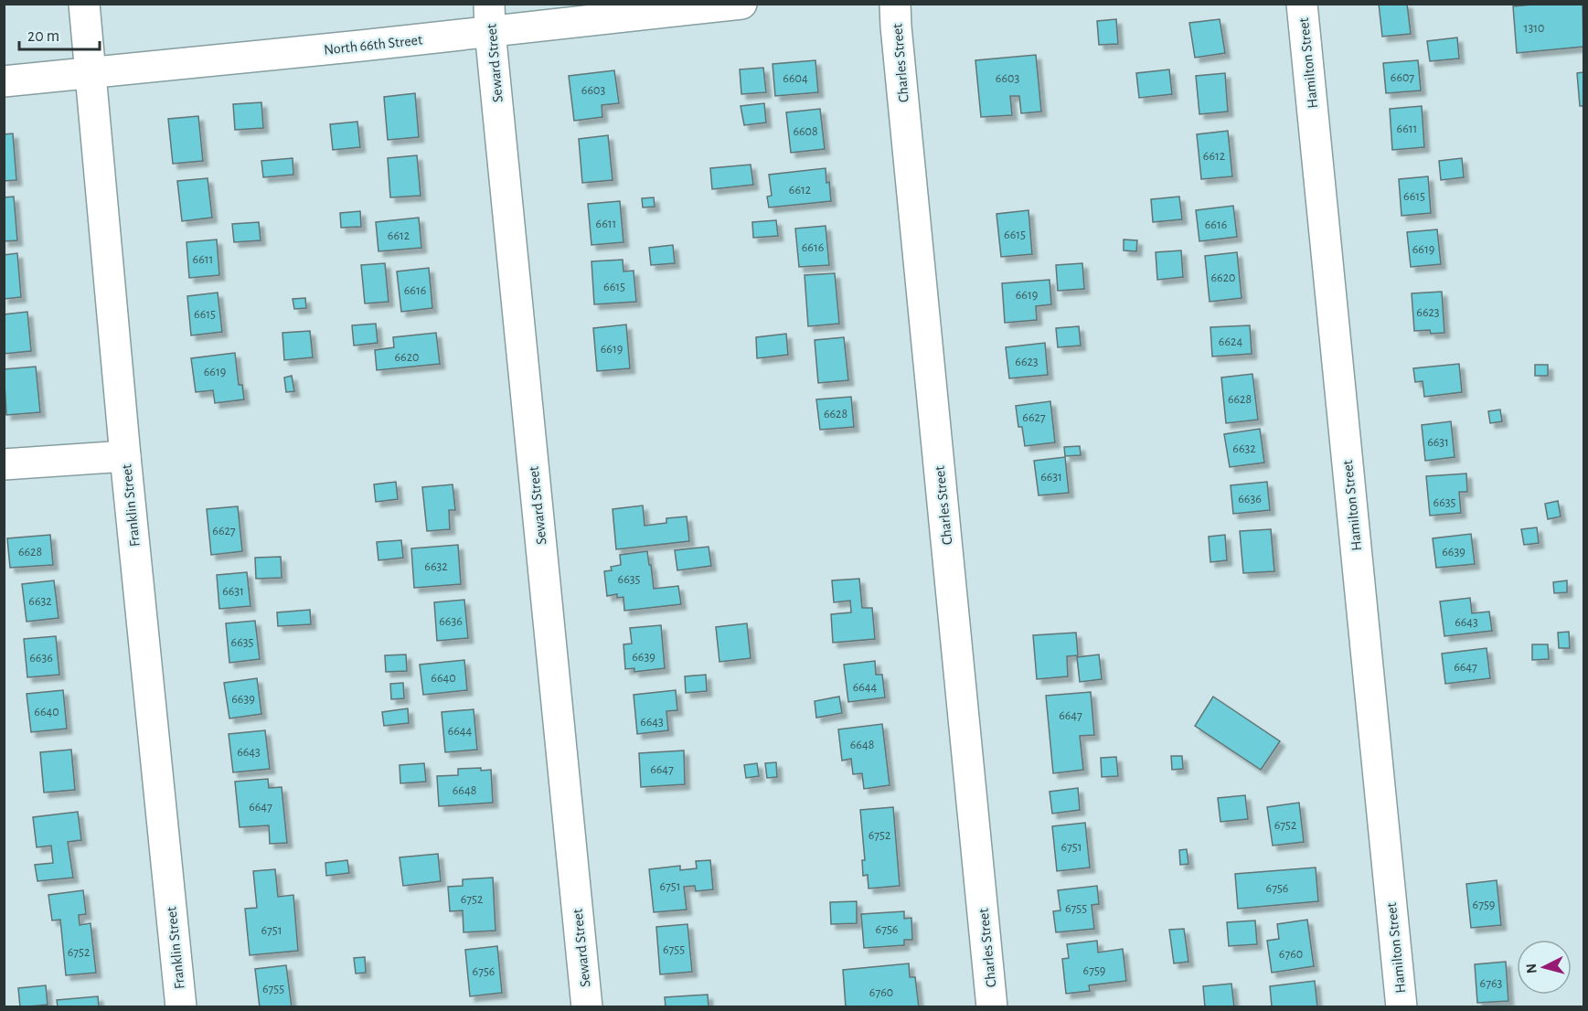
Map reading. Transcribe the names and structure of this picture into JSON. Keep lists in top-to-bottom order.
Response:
{
  "streets": {
    "street": [
      "North 66th Street",
      "Seward Street",
      "Charles Street",
      "Hamilton Street",
      "Franklin Street"
    ]
  },
  "crossings": [
    ["North 66th Street", "Seward Street"],
    ["North 66th Street", "Franklin Street"]
  ],
  "house_numbers": [
    "1310",
    "6607",
    "6604",
    "6603",
    "6603",
    "6611",
    "6608",
    "6612",
    "6612",
    "6615",
    "6611",
    "6616",
    "6615",
    "6612",
    "6616",
    "6619",
    "6611",
    "6620",
    "6615",
    "6616",
    "6619",
    "6623",
    "6615",
    "6624",
    "6619",
    "6620",
    "6623",
    "6619",
    "6628",
    "6628",
    "6627",
    "6631",
    "6632",
    "6631",
    "6636",
    "6635",
    "6627",
    "6628",
    "6639",
    "6632",
    "6635",
    "6631",
    "6632",
    "6636",
    "6643",
    "6635",
    "6639",
    "6636",
    "6647",
    "6640",
    "6644",
    "6639",
    "6640",
    "6647",
    "6643",
    "6644",
    "6648",
    "6643",
    "6647",
    "6648",
    "6647",
    "6752",
    "6752",
    "6751",
    "6751",
    "6756",
    "6752",
    "6759",
    "6755",
    "6756",
    "6751",
    "6755",
    "6752",
    "6760",
    "6759",
    "6756",
    "6763",
    "6755",
    "6760"
  ],
  "scale_bar": "20 m",
  "north": "left"
}
